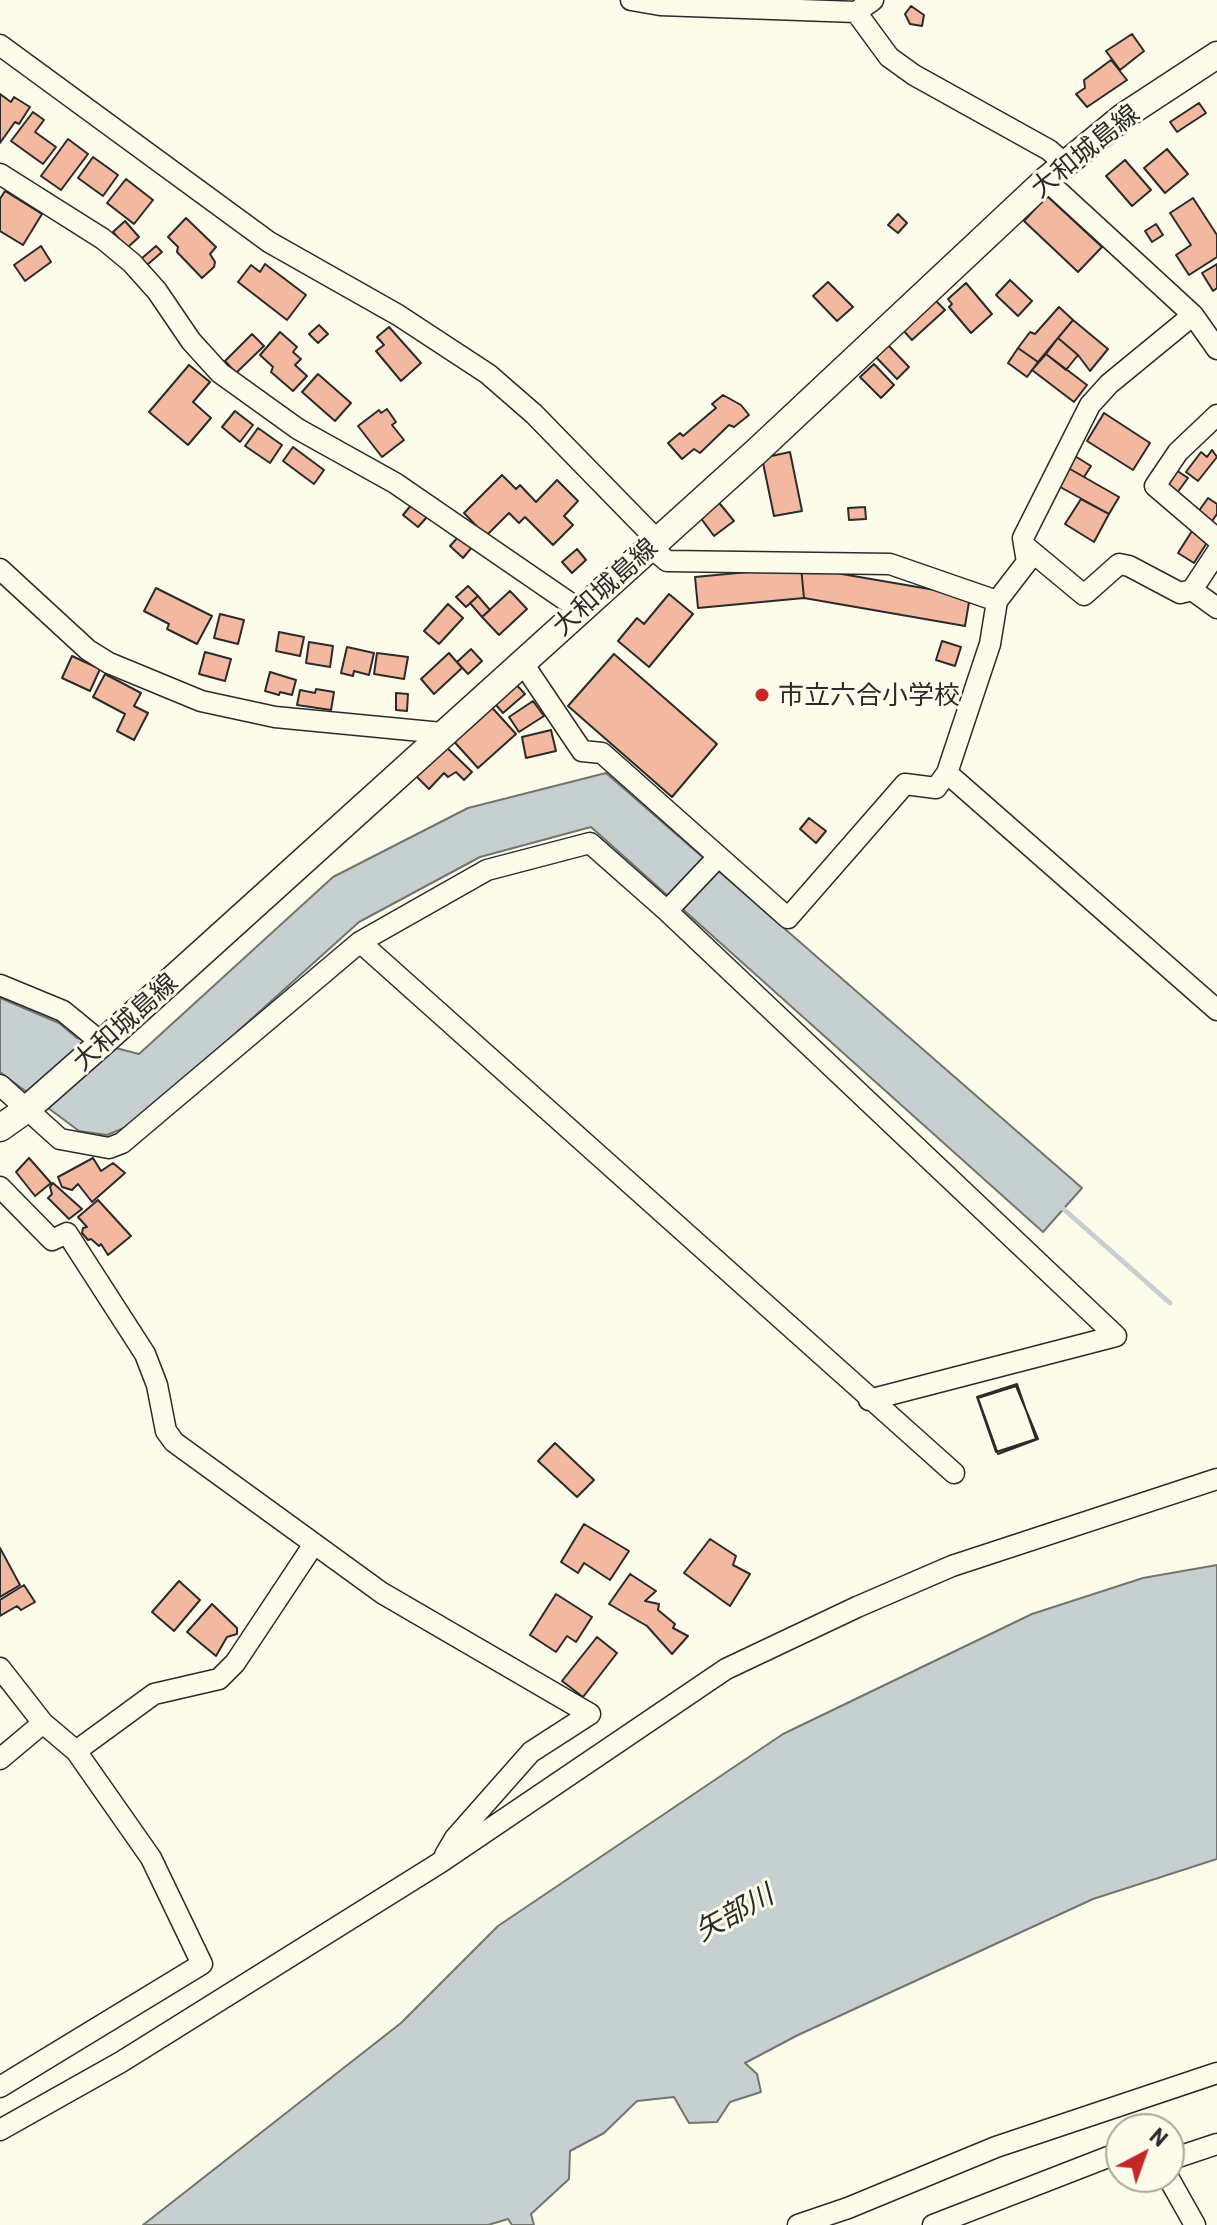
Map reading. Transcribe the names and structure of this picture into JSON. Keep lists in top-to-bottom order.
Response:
{
  "streets": {
    "main road": ["大和城島線"]
  },
  "water": ["矢部川"],
  "places": ["市立六合小学校"],
  "north": "top right"
}
